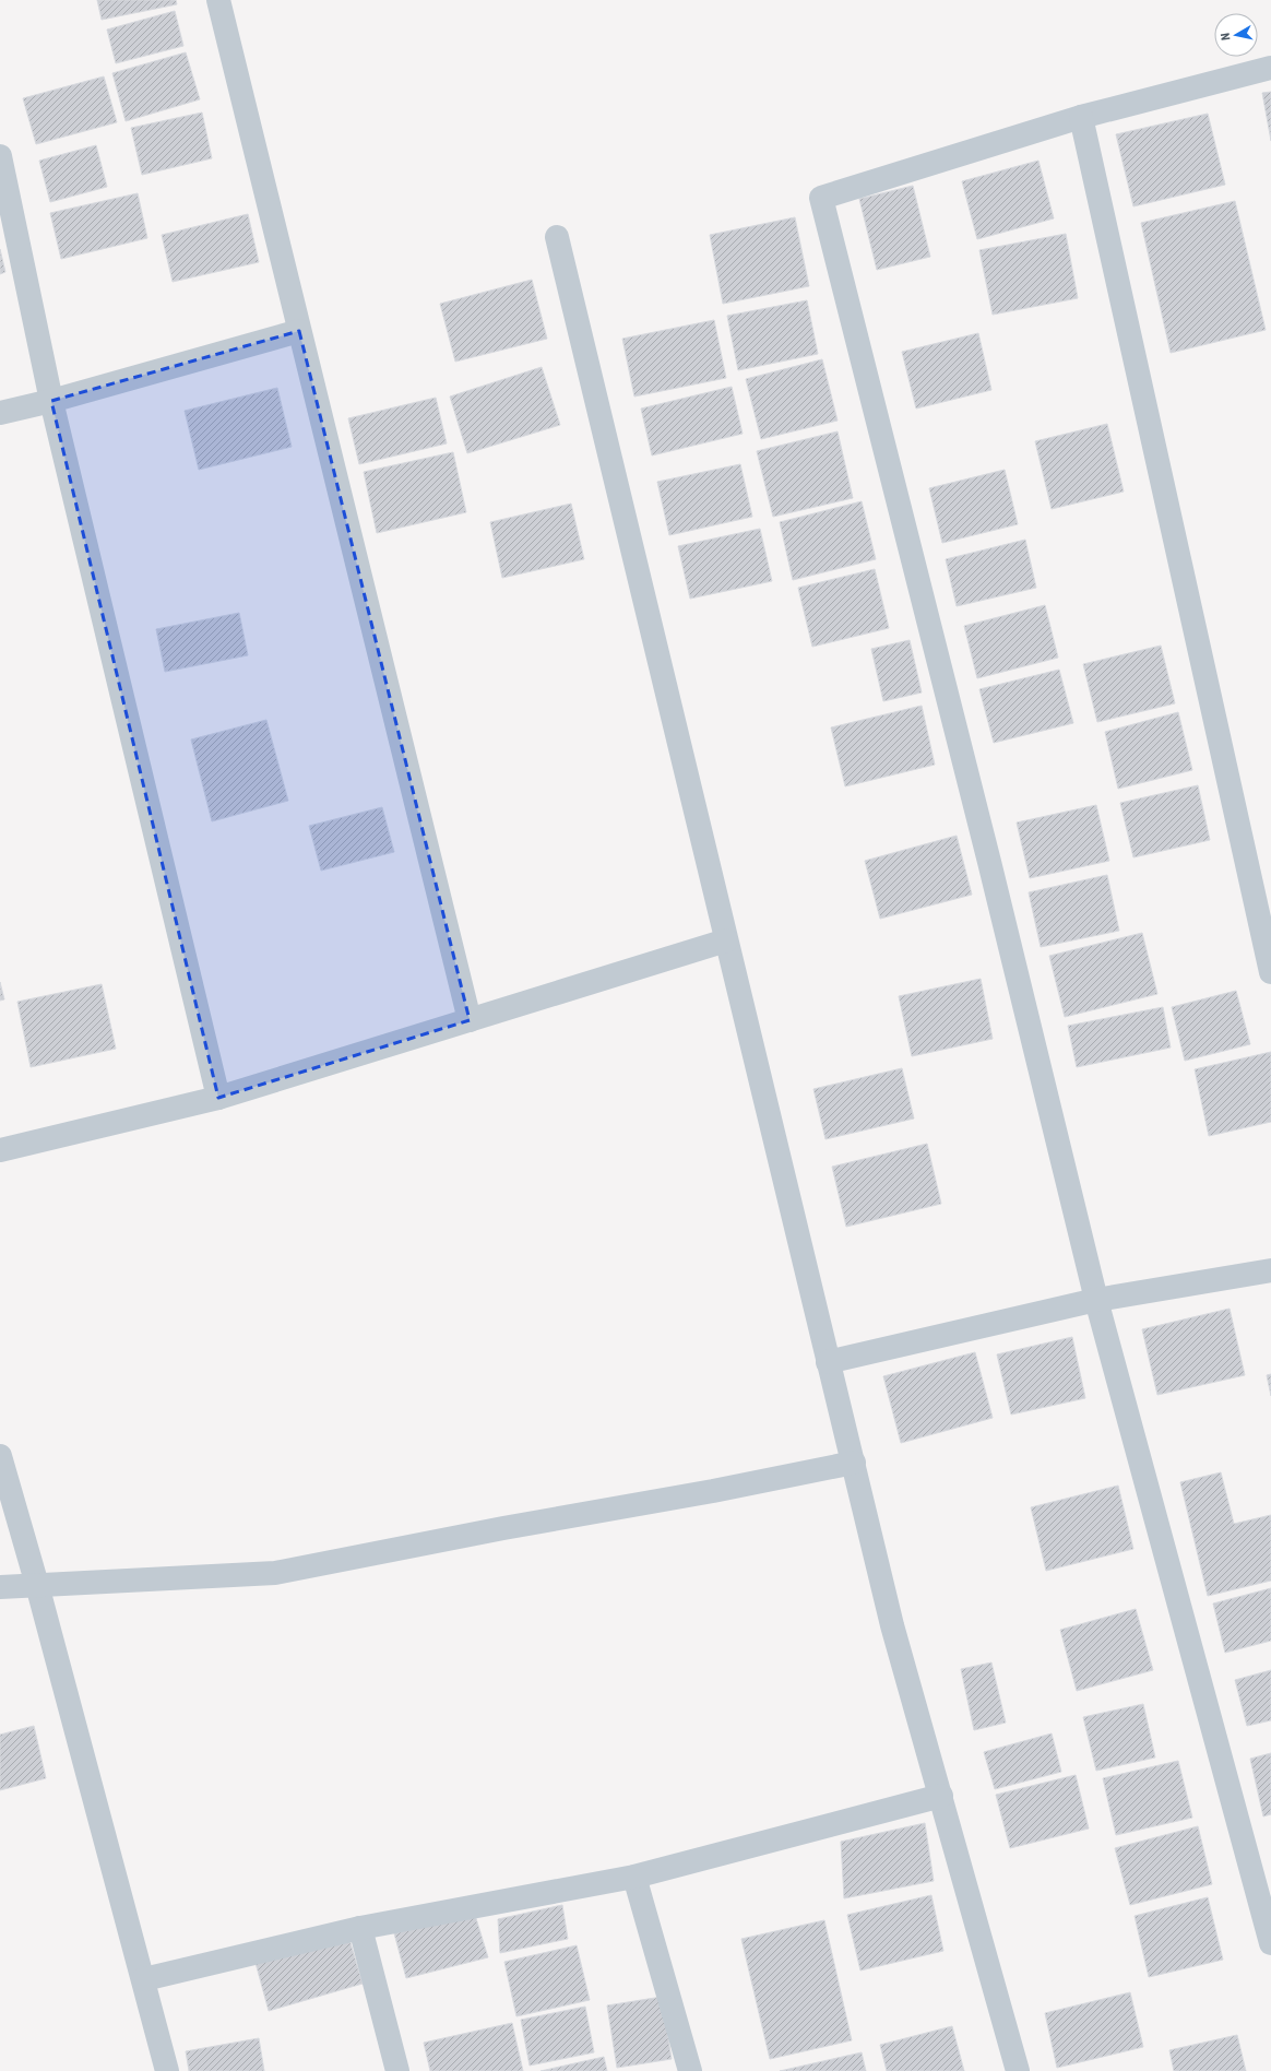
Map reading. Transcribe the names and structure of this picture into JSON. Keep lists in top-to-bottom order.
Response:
{
  "north": "left"
}
